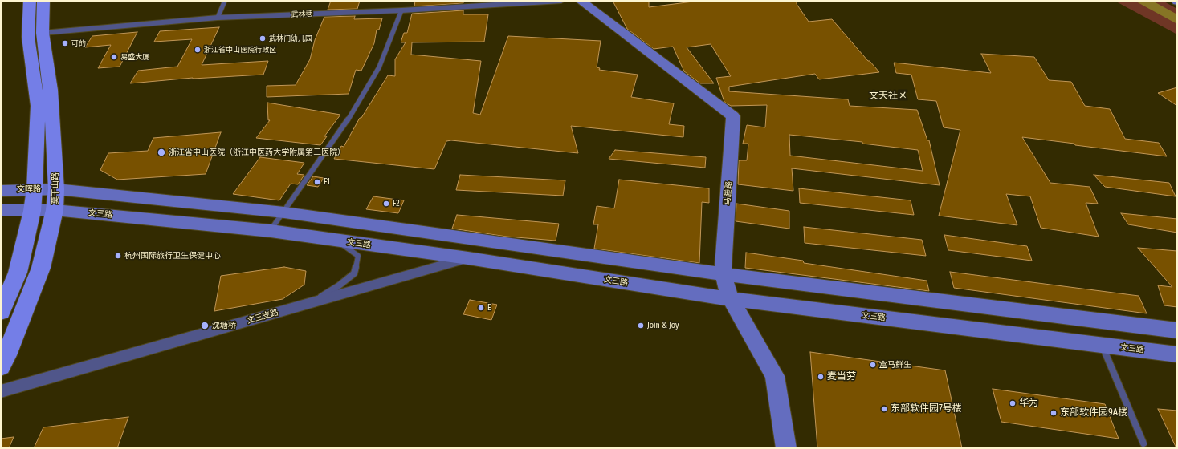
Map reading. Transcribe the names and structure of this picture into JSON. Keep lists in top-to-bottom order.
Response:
{
  "streets": {
    "main road": [
      "莫干山路",
      "文晖路",
      "马塍路",
      "文三路"
    ],
    "street": ["武林巷", "文三支路"]
  },
  "crossings": [
    ["武林巷", "莫干山路"],
    ["莫干山路", "文晖路"],
    ["莫干山路", "文三路"],
    ["马塍路", "文三路"],
    ["文三路", "文三支路"]
  ],
  "districts": ["文天社区"],
  "places": [
    "武林门幼儿园",
    "可的",
    "浙江省中山医院行政区",
    "易盛大厦",
    "浙江省中山医院（浙江中医药大学附属第三医院）",
    "F1",
    "F2",
    "杭州国际旅行卫生保健中心",
    "E",
    "沈塘桥",
    "Join & Joy",
    "盒马鲜生",
    "麦当劳",
    "华为",
    "东部软件园7号楼",
    "东部软件园9A楼"
  ]
}
